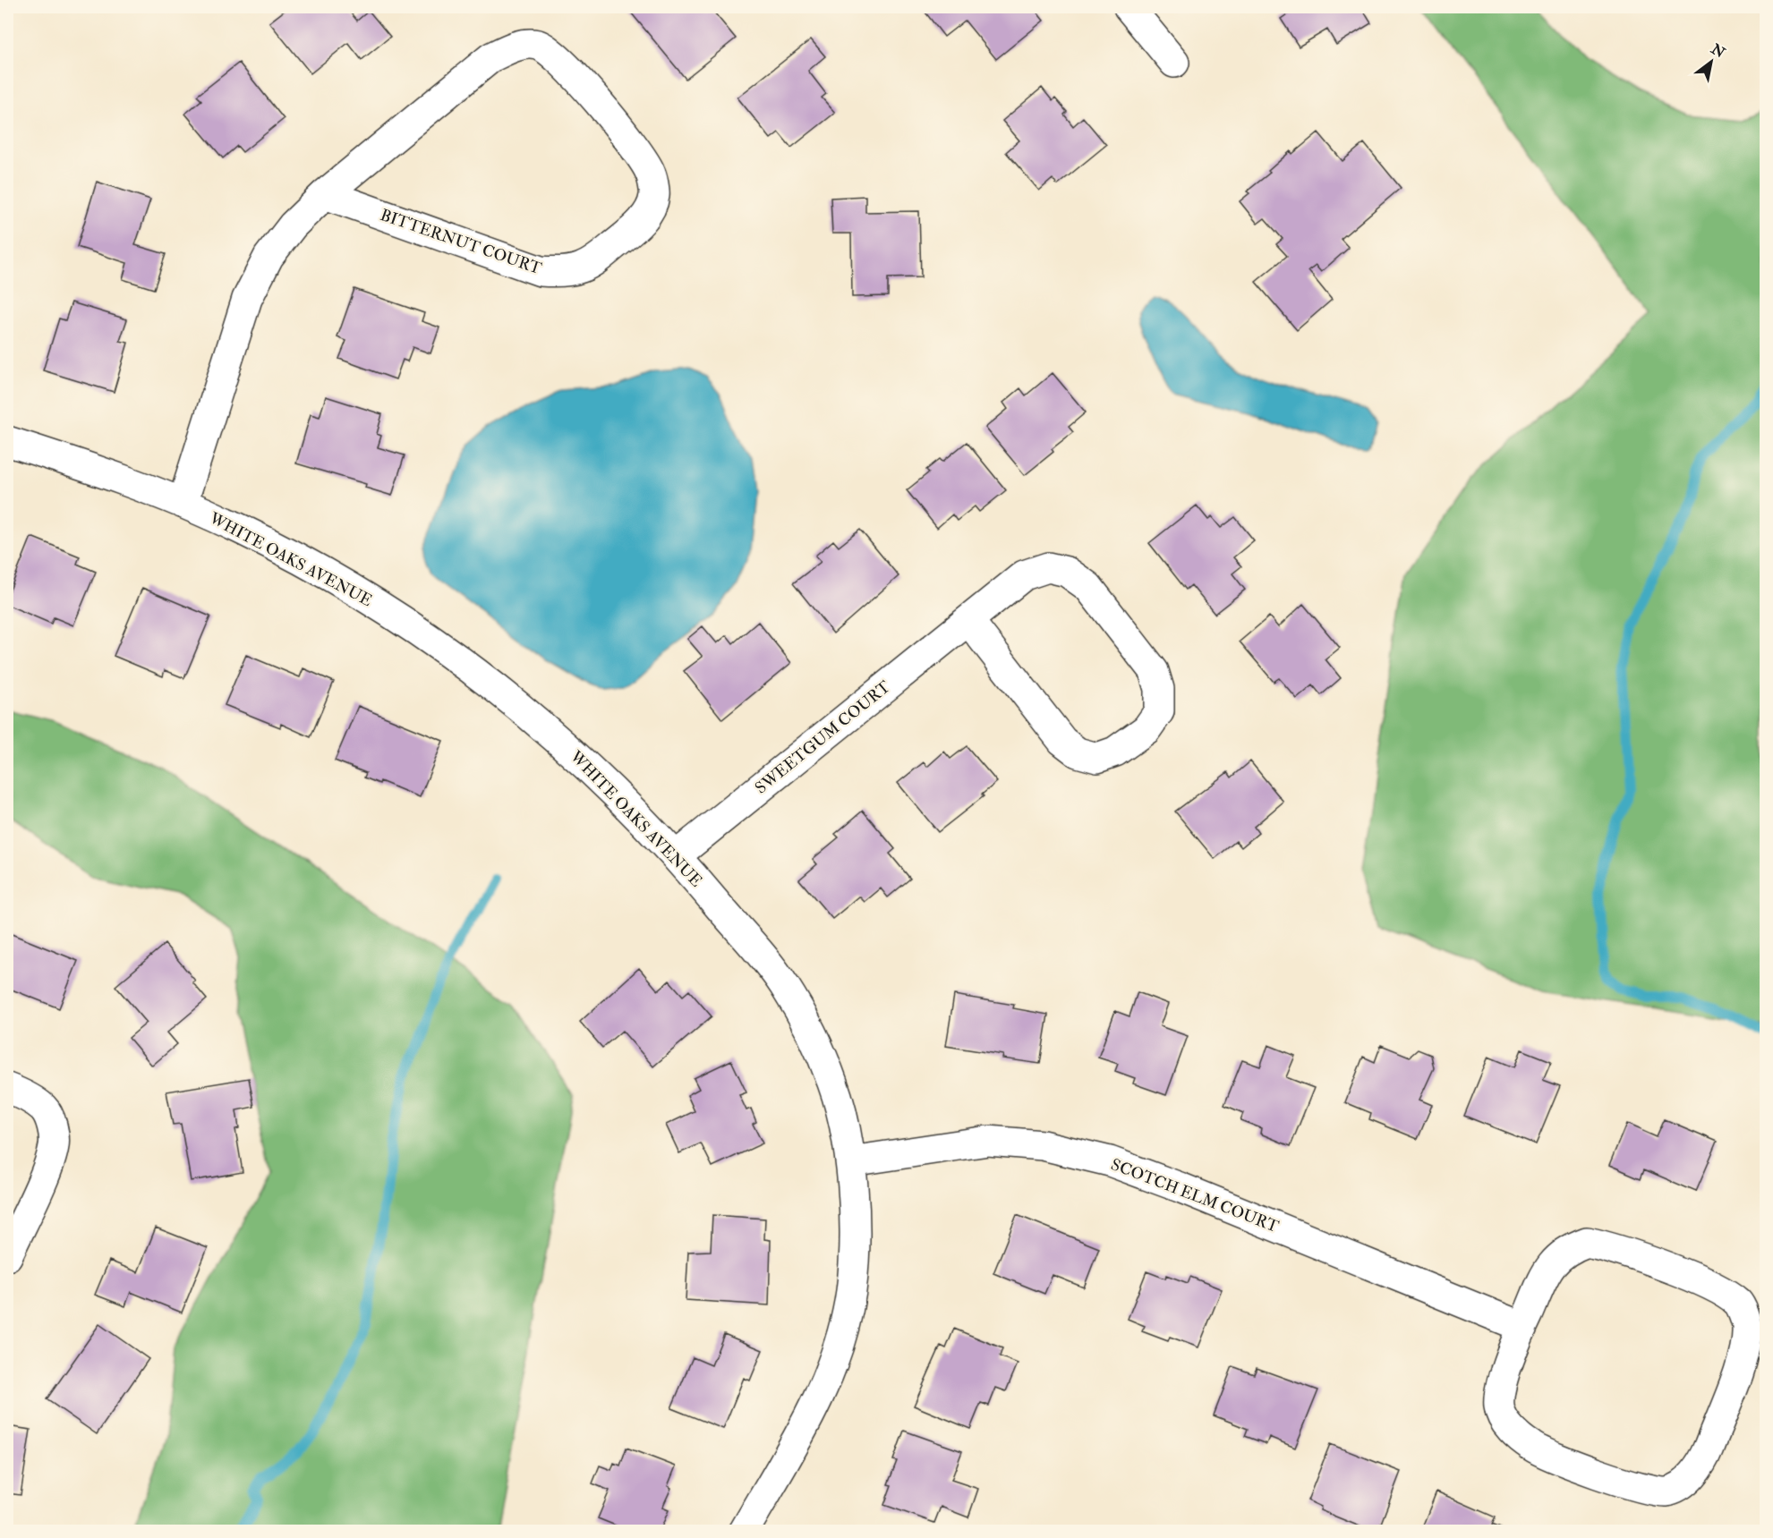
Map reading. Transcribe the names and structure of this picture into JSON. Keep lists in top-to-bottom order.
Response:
{
  "streets": {
    "street": [
      "BITTERNUT COURT",
      "WHITE OAKS AVENUE",
      "SWEETGUM COURT",
      "SCOTCH ELM COURT"
    ]
  },
  "crossings": [
    ["BITTERNUT COURT", "WHITE OAKS AVENUE"],
    ["WHITE OAKS AVENUE", "SWEETGUM COURT"],
    ["WHITE OAKS AVENUE", "SCOTCH ELM COURT"]
  ],
  "north": "top right"
}
